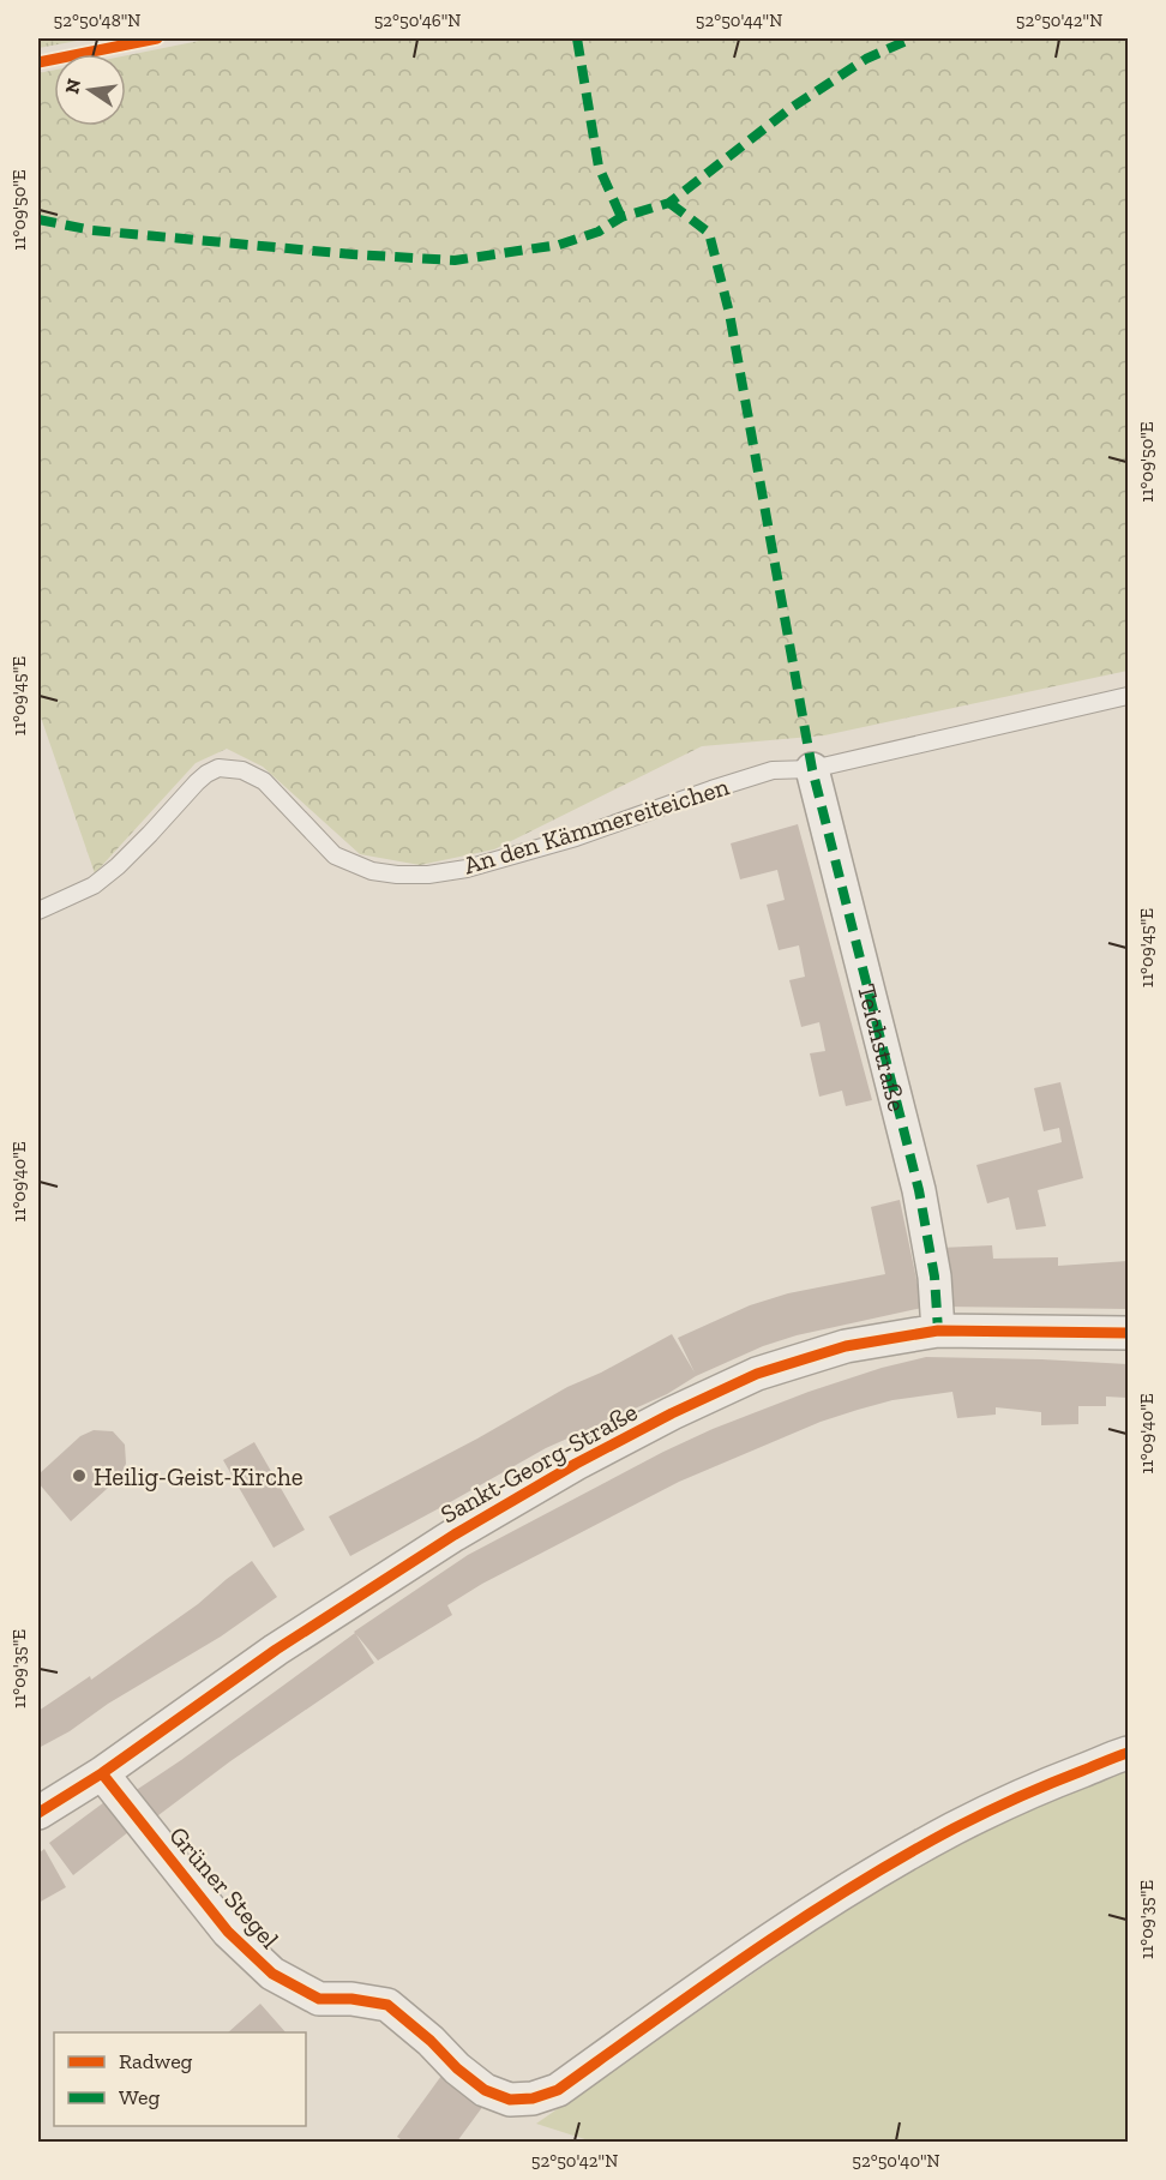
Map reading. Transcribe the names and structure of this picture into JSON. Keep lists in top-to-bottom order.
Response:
{
  "streets": {
    "street": ["Teichstraße", "Sankt-Georg-Straße", "Grüner Stegel"],
    "lane": ["An den Kämmereiteichen"]
  },
  "crossings": [
    ["An den Kämmereiteichen", "Teichstraße"],
    ["Teichstraße", "Sankt-Georg-Straße"],
    ["Sankt-Georg-Straße", "Grüner Stegel"]
  ],
  "places": ["Heilig-Geist-Kirche"],
  "legend": ["Radweg", "Weg"],
  "north": "left",
  "coordinates": [
    "52°50'48\"N",
    "52°50'46\"N",
    "52°50'44\"N",
    "52°50'42\"N",
    "11°09'50\"E",
    "11°09'45\"E",
    "11°09'40\"E",
    "11°09'35\"E",
    "52°50'40\"N"
  ]
}
